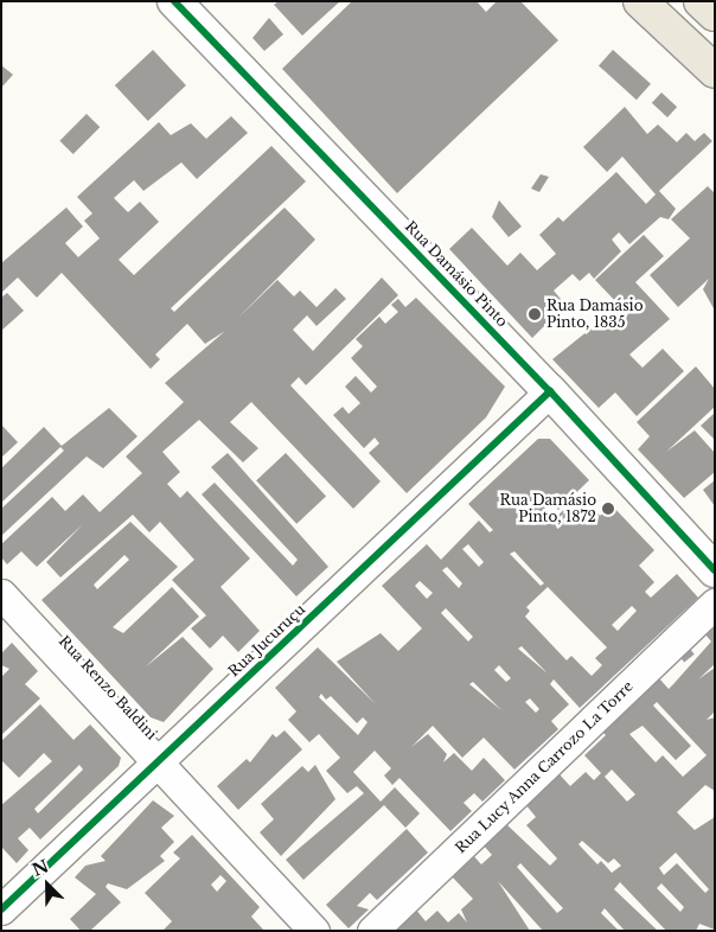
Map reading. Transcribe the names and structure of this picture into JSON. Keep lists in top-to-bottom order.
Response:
{
  "streets": {
    "street": [
      "Rua Damásio Pinto",
      "Rua Jucuruçu",
      "Rua Renzo Baldini",
      "Rua Lucy Anna Carrozo La Torre"
    ]
  },
  "crossings": [
    ["Rua Damásio Pinto", "Rua Jucuruçu"],
    ["Rua Jucuruçu", "Rua Renzo Baldini"]
  ],
  "places": ["Rua Damásio Pinto, 1835", "Rua Damásio Pinto, 1872"],
  "north": "top left"
}
